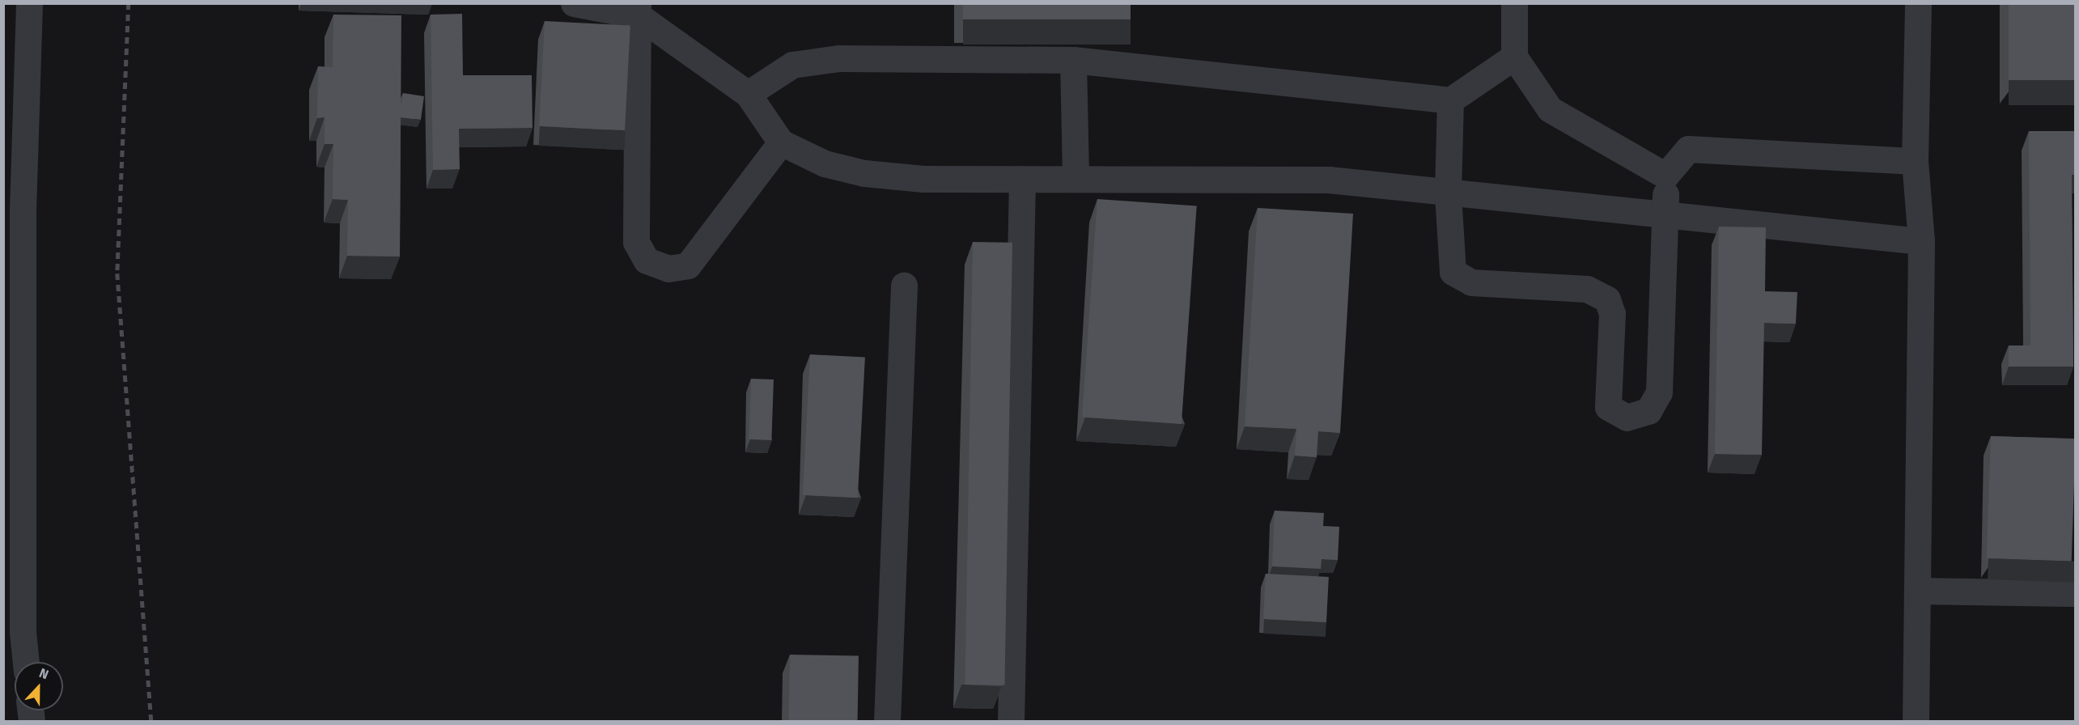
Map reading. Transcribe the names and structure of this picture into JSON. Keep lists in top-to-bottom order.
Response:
{
  "north": "top"
}
